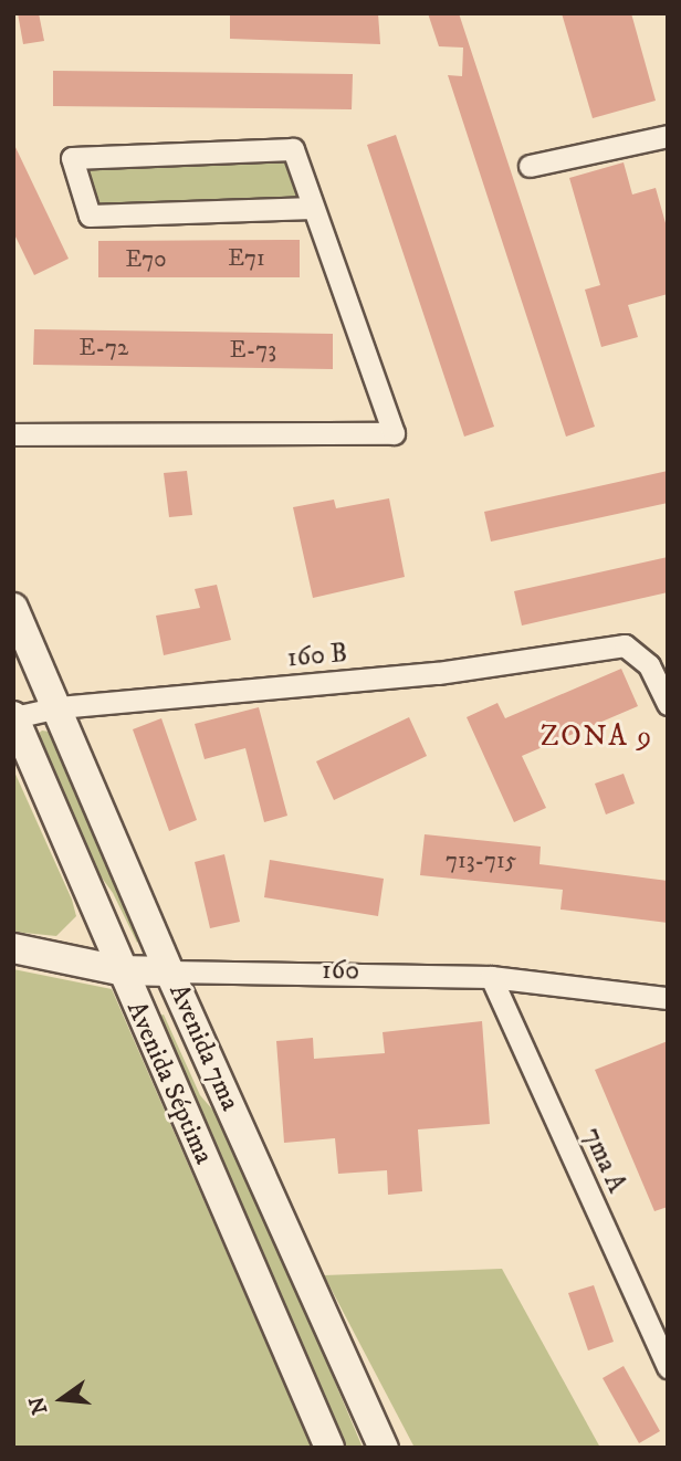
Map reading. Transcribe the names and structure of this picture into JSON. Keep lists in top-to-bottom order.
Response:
{
  "streets": {
    "main road": ["160", "Avenida 7ma", "Avenida Séptima"],
    "street": ["160 B", "7ma A"]
  },
  "crossings": [
    ["160 B", "Avenida Séptima"],
    ["160", "Avenida 7ma"],
    ["160", "Avenida Séptima"],
    ["160", "7ma A"],
    ["Avenida 7ma", "Avenida Séptima"]
  ],
  "districts": ["ZONA 9"],
  "house_numbers": [
    "E71",
    "E70",
    "E-72",
    "E-73",
    "713-715"
  ],
  "north": "left"
}
